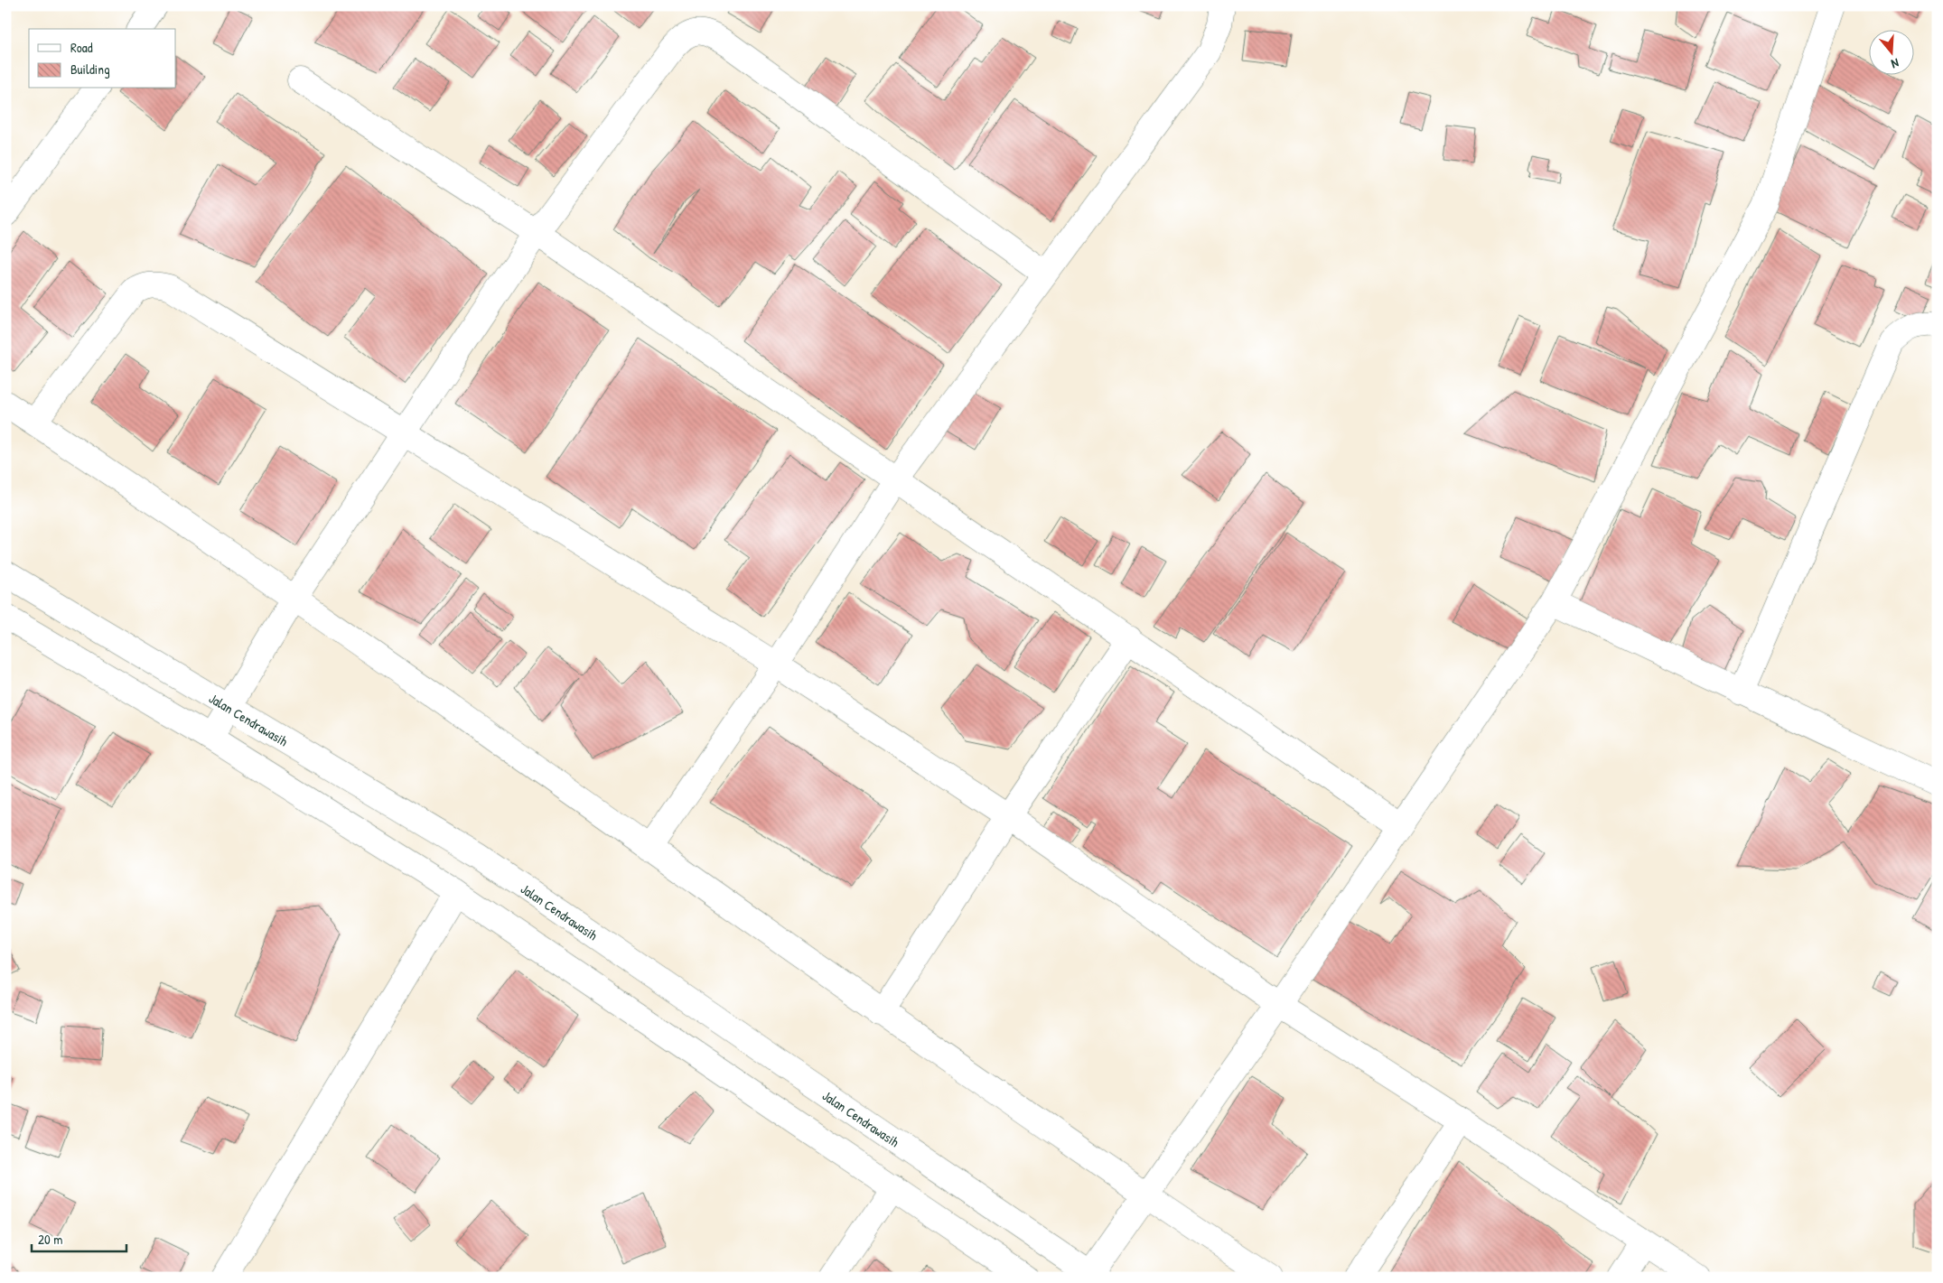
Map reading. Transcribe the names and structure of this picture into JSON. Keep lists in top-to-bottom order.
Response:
{
  "streets": {
    "street": ["Jalan Cendrawasih"]
  },
  "legend": ["Road", "Building"],
  "scale_bar": "20 m",
  "north": "bottom"
}
